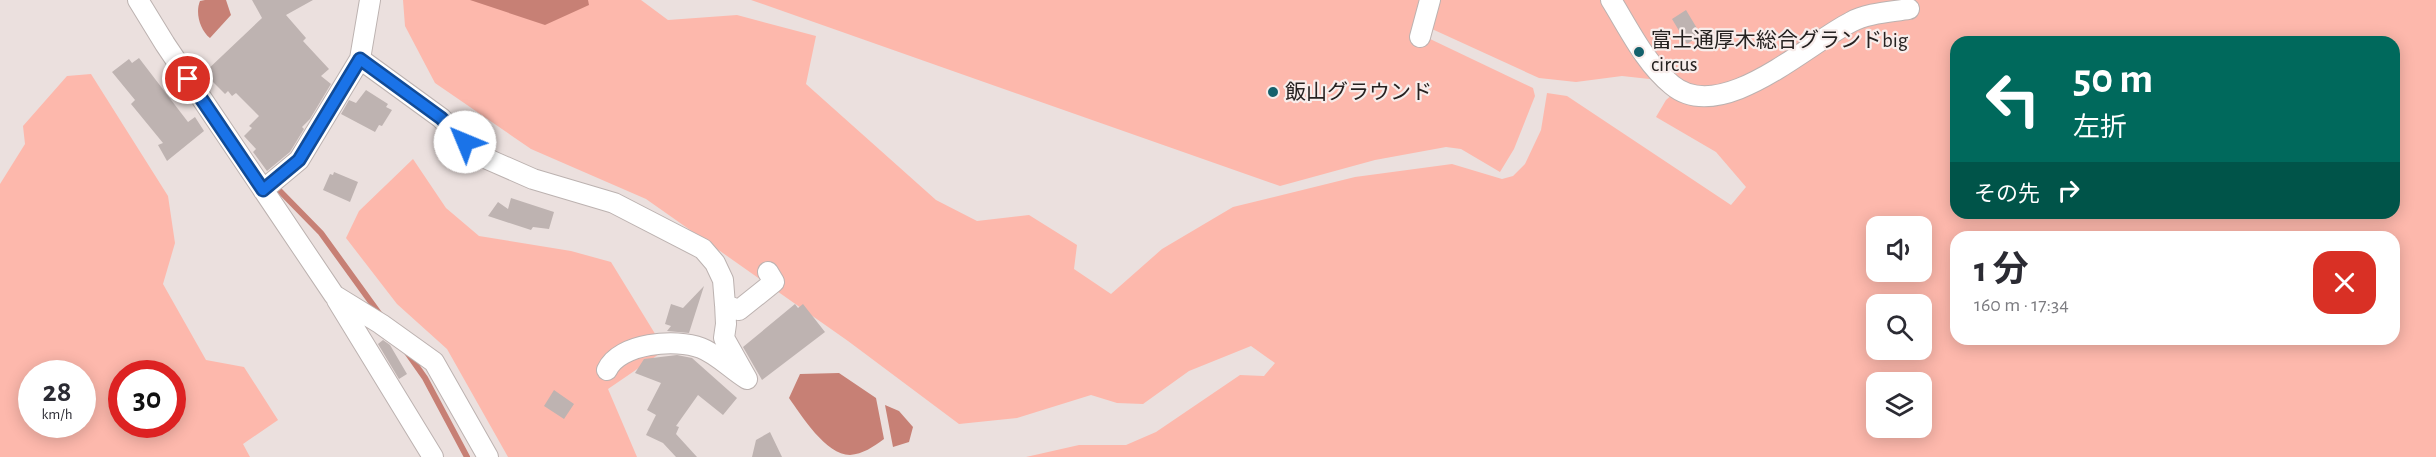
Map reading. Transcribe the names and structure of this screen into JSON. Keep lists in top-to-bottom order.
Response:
{
  "places": ["富士通厚木総合グランドbig circus", "飯山グラウンド"],
  "page": {
    "turn": ["50 m", "左折"],
    "then": "その先",
    "heading": ["1 分", "160 m · 17:34"],
    "speed": "28 km/h",
    "limit": "30"
  }
}
